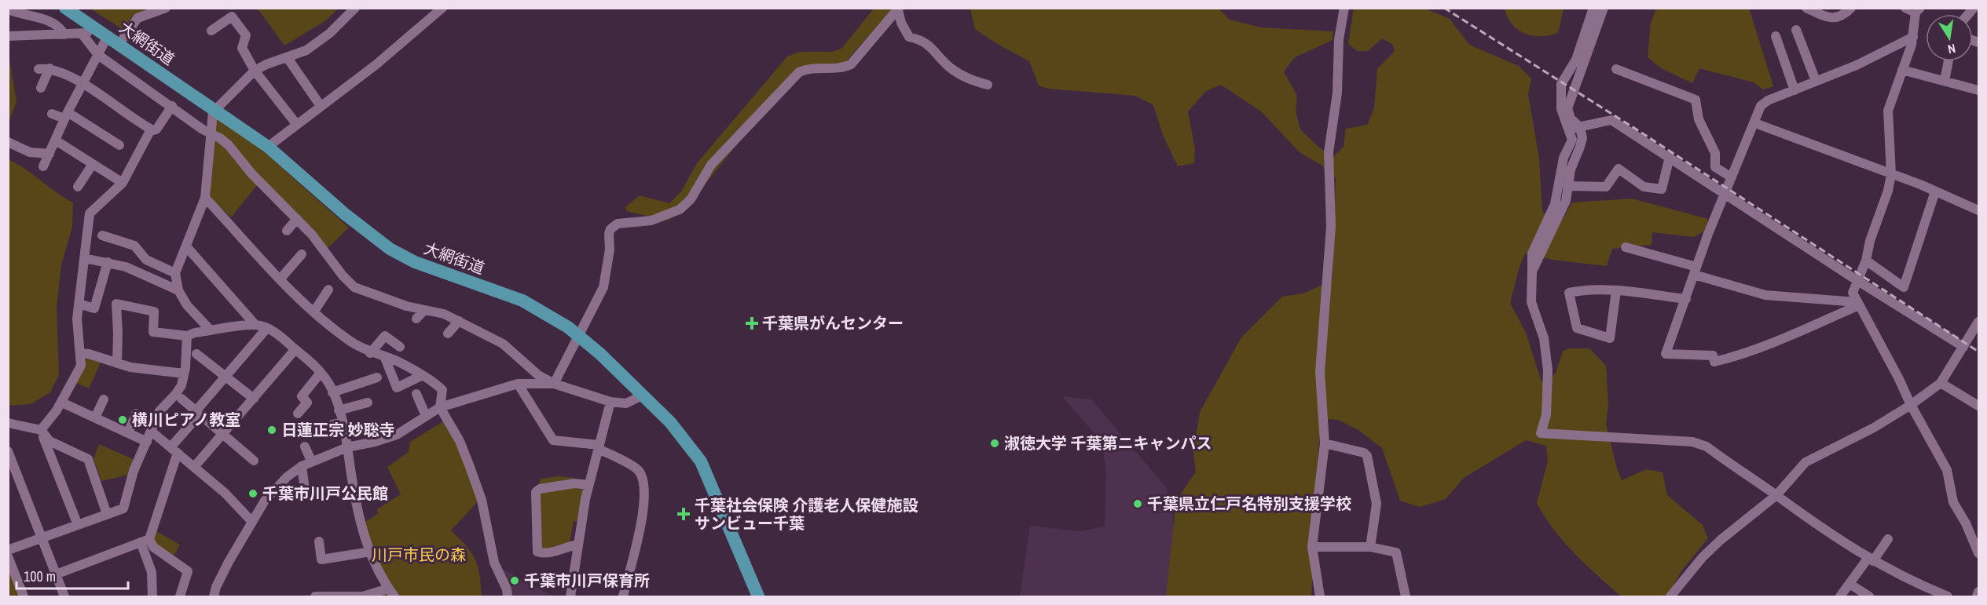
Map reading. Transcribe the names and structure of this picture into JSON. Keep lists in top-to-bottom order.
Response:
{
  "streets": {
    "main road": ["大網街道"]
  },
  "parks": ["川戸市民の森"],
  "places": {
    "health": ["千葉県がんセンター", "千葉社会保険 介護老人保健施設 サンビュー千葉"],
    "other": [
      "横川ピアノ教室",
      "日蓮正宗 妙聡寺",
      "淑徳大学 千葉第ニキャンパス",
      "千葉市川戸公民館",
      "千葉県立仁戸名特別支援学校",
      "千葉市川戸保育所"
    ]
  },
  "scale_bar": "100 m",
  "north": "bottom"
}
